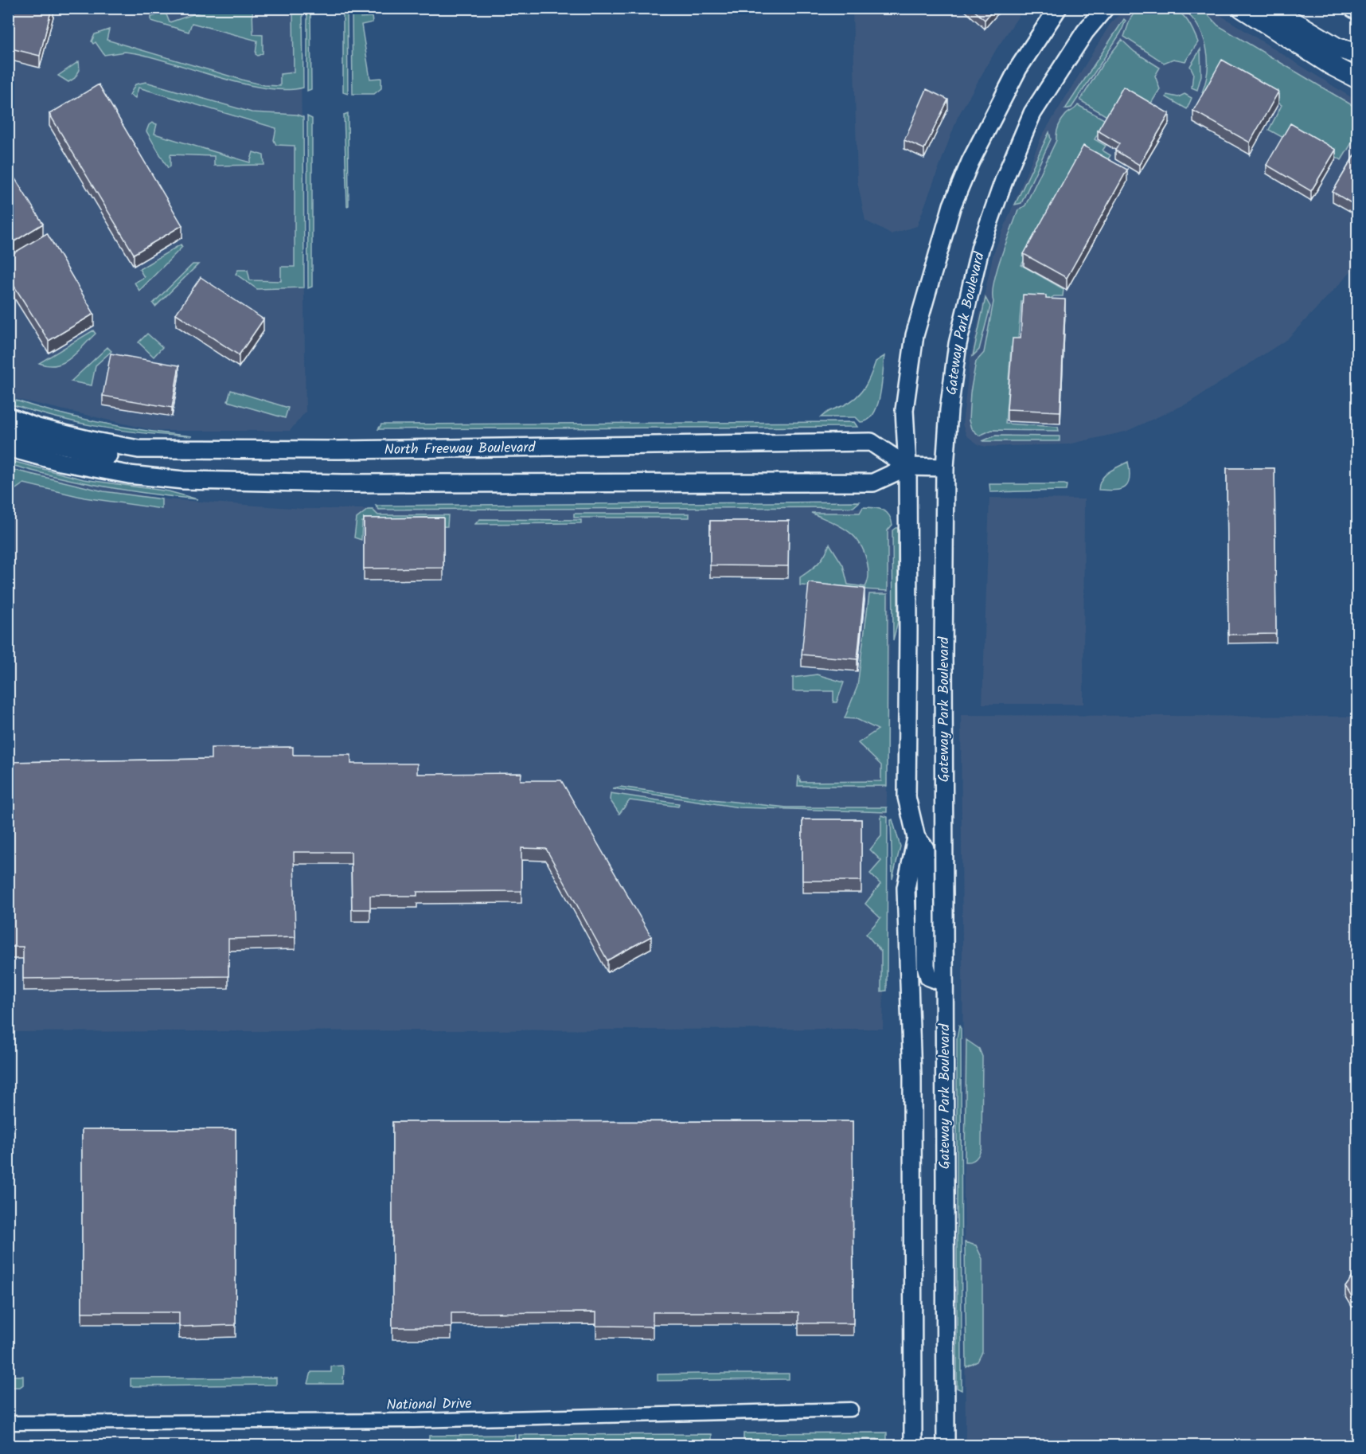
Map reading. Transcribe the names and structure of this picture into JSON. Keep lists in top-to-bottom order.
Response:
{
  "streets": {
    "street": ["Gateway Park Boulevard", "North Freeway Boulevard", "National Drive"]
  }
}
